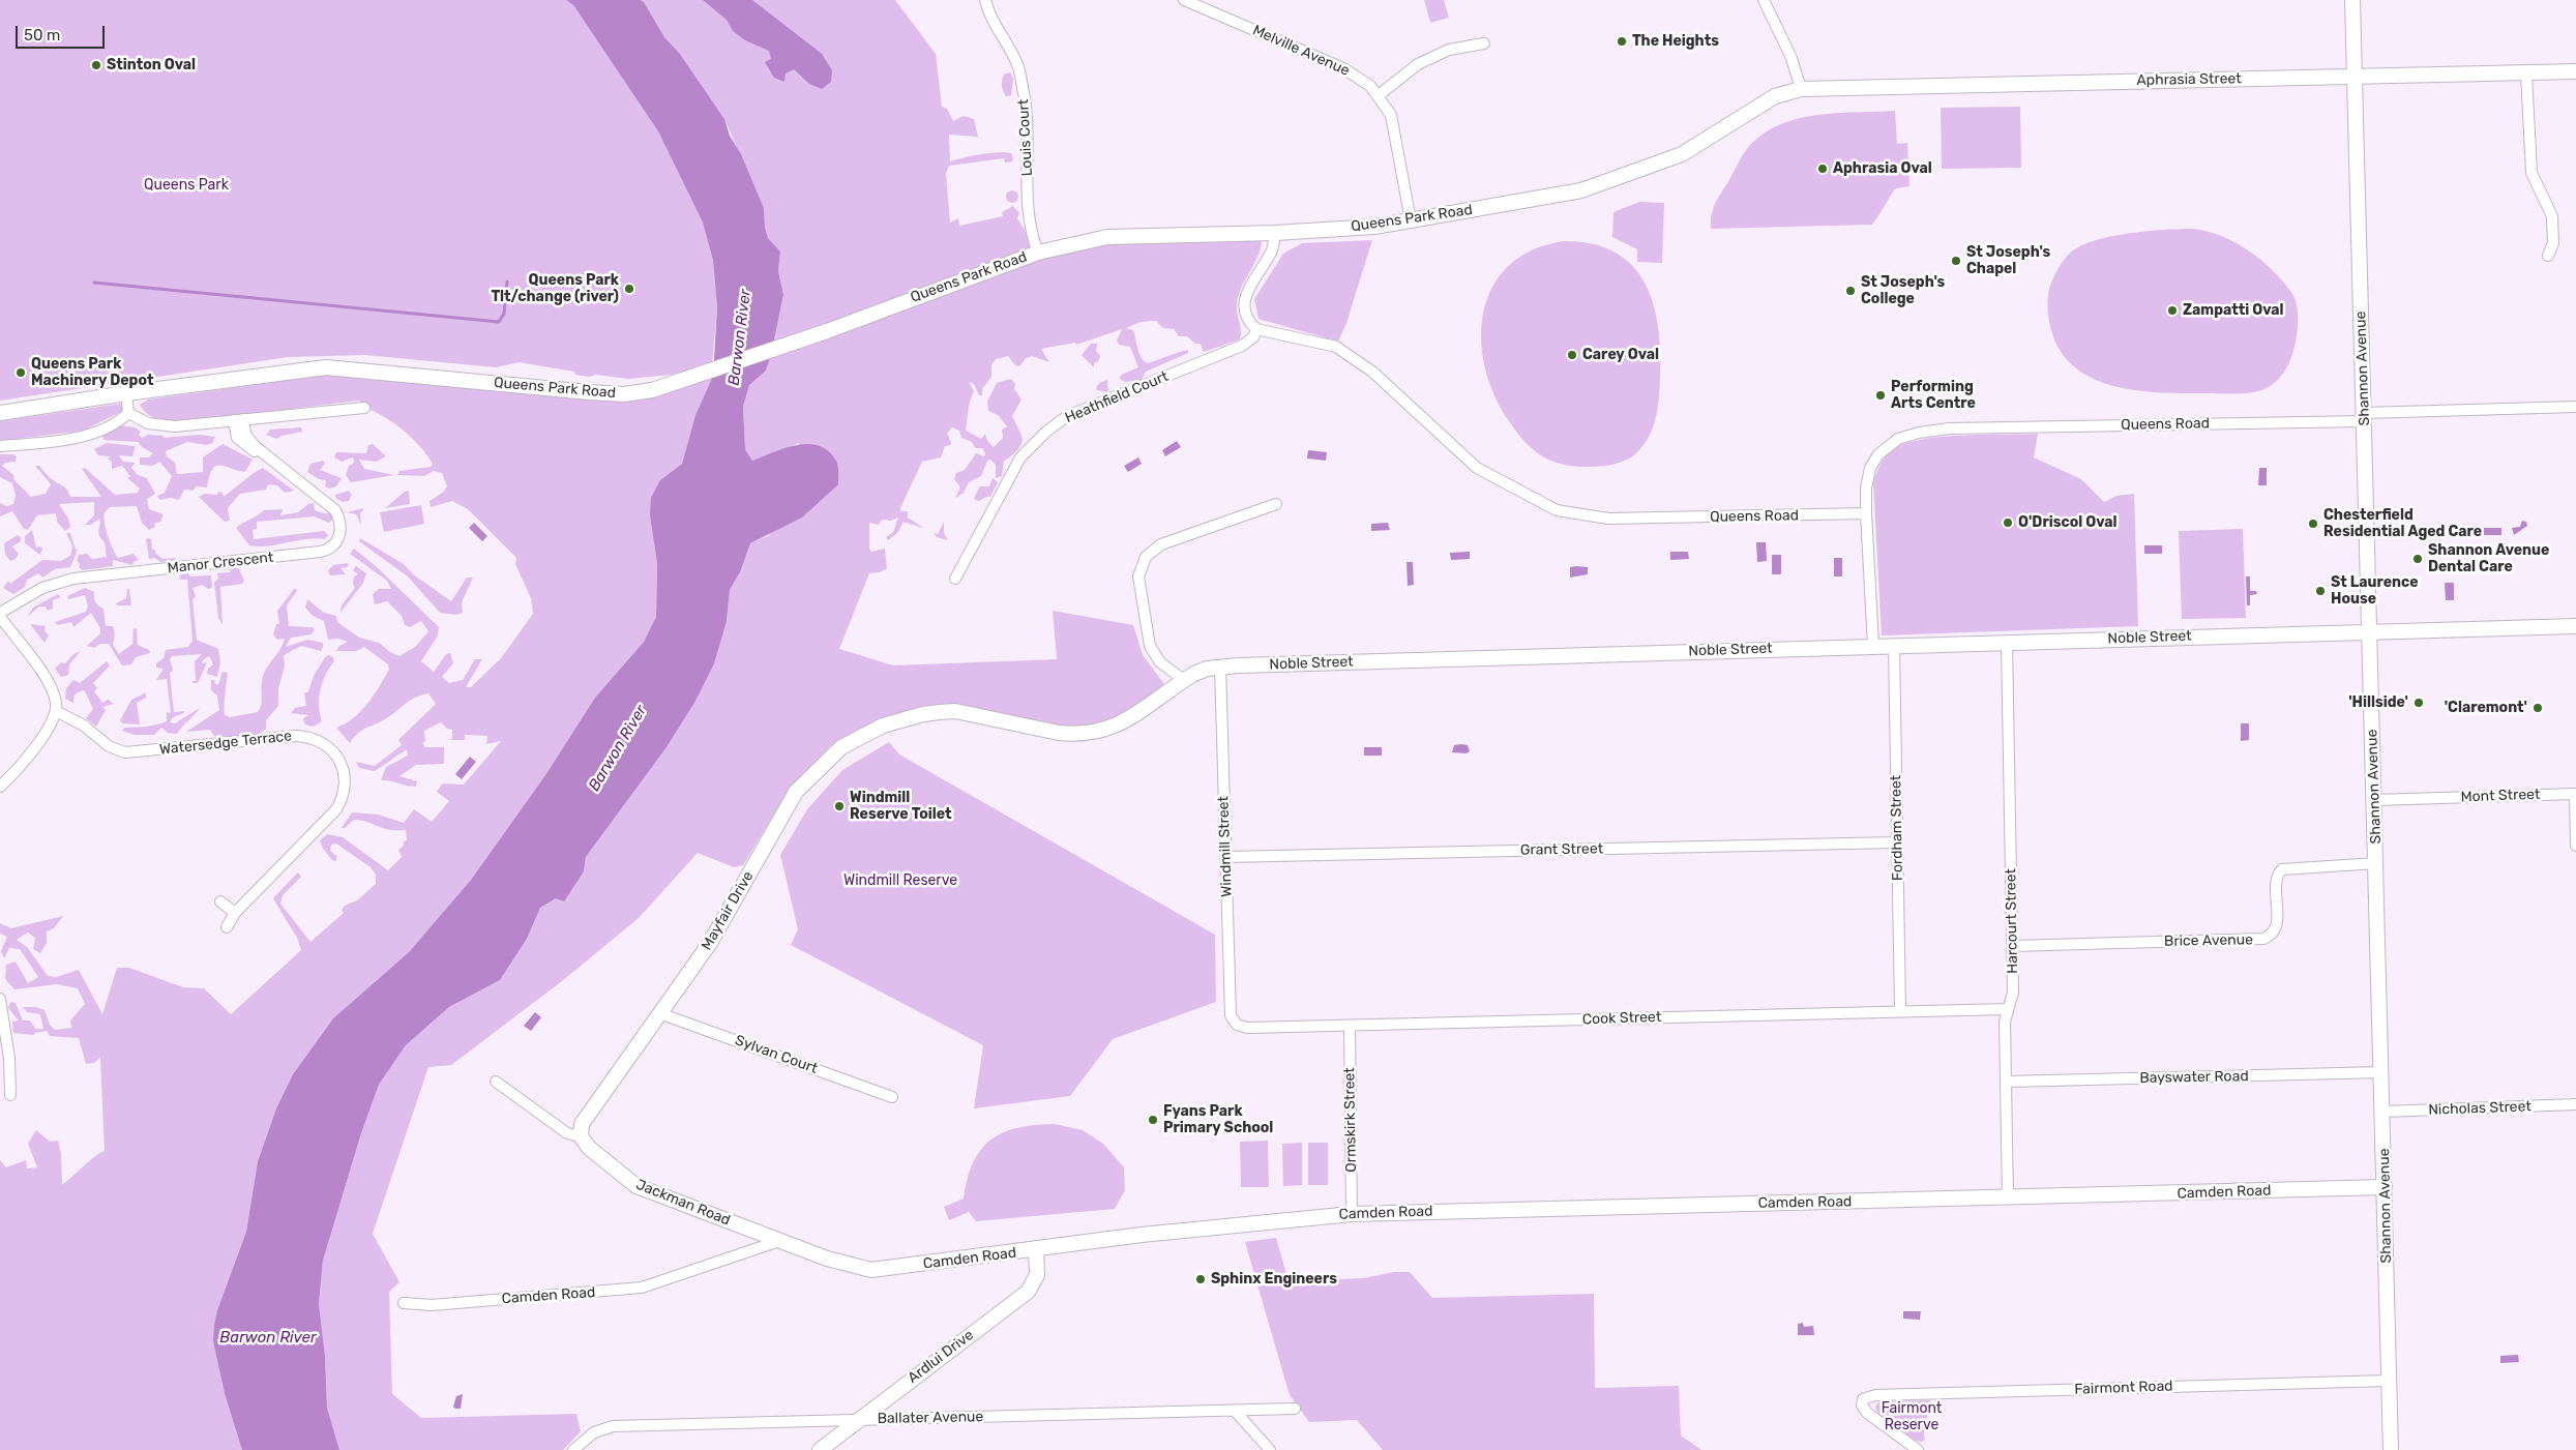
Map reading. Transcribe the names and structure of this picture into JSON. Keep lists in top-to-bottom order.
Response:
{
  "streets": {
    "street": [
      "Melville Avenue",
      "Aphrasia Street",
      "Louis Court",
      "Queens Park Road",
      "Shannon Avenue",
      "Heathfield Court",
      "Queens Road",
      "Manor Crescent",
      "Noble Street",
      "Watersedge Terrace",
      "Mont Street",
      "Fordham Street",
      "Windmill Street",
      "Grant Street",
      "Mayfair Drive",
      "Harcourt Street",
      "Brice Avenue",
      "Cook Street",
      "Sylvan Court",
      "Bayswater Road",
      "Nicholas Street",
      "Ormskirk Street",
      "Camden Road",
      "Jackman Road",
      "Ardlui Drive",
      "Fairmont Road",
      "Ballater Avenue"
    ]
  },
  "crossings": [
    ["Melville Avenue", "Queens Park Road"],
    ["Aphrasia Street", "Queens Park Road"],
    ["Aphrasia Street", "Shannon Avenue"],
    ["Louis Court", "Queens Park Road"],
    ["Shannon Avenue", "Queens Road"],
    ["Shannon Avenue", "Noble Street"],
    ["Shannon Avenue", "Mont Street"],
    ["Shannon Avenue", "Brice Avenue"],
    ["Shannon Avenue", "Bayswater Road"],
    ["Shannon Avenue", "Nicholas Street"],
    ["Shannon Avenue", "Camden Road"],
    ["Shannon Avenue", "Fairmont Road"],
    ["Heathfield Court", "Queens Road"],
    ["Noble Street", "Fordham Street"],
    ["Noble Street", "Windmill Street"],
    ["Noble Street", "Mayfair Drive"],
    ["Noble Street", "Harcourt Street"],
    ["Fordham Street", "Grant Street"],
    ["Fordham Street", "Cook Street"],
    ["Windmill Street", "Grant Street"],
    ["Windmill Street", "Cook Street"],
    ["Mayfair Drive", "Sylvan Court"],
    ["Mayfair Drive", "Jackman Road"],
    ["Harcourt Street", "Brice Avenue"],
    ["Harcourt Street", "Cook Street"],
    ["Harcourt Street", "Bayswater Road"],
    ["Harcourt Street", "Camden Road"],
    ["Cook Street", "Ormskirk Street"],
    ["Ormskirk Street", "Camden Road"],
    ["Camden Road", "Jackman Road"],
    ["Camden Road", "Ardlui Drive"],
    ["Ardlui Drive", "Ballater Avenue"]
  ],
  "water": ["Barwon River"],
  "parks": ["Queens Park", "Windmill Reserve", "Fairmont Reserve"],
  "places": [
    "The Heights",
    "Stinton Oval",
    "Aphrasia Oval",
    "St Joseph's Chapel",
    "Queens Park Tlt/change (river)",
    "St Joseph's College",
    "Zampatti Oval",
    "Carey Oval",
    "Queens Park Machinery Depot",
    "Performing Arts Centre",
    "O'Driscol Oval",
    "Chesterfield Residential Aged Care",
    "Shannon Avenue Dental Care",
    "St Laurence House",
    "'Hillside'",
    "'Claremont'",
    "Windmill Reserve Toilet",
    "Fyans Park Primary School",
    "Sphinx Engineers"
  ],
  "scale_bar": "50 m"
}
